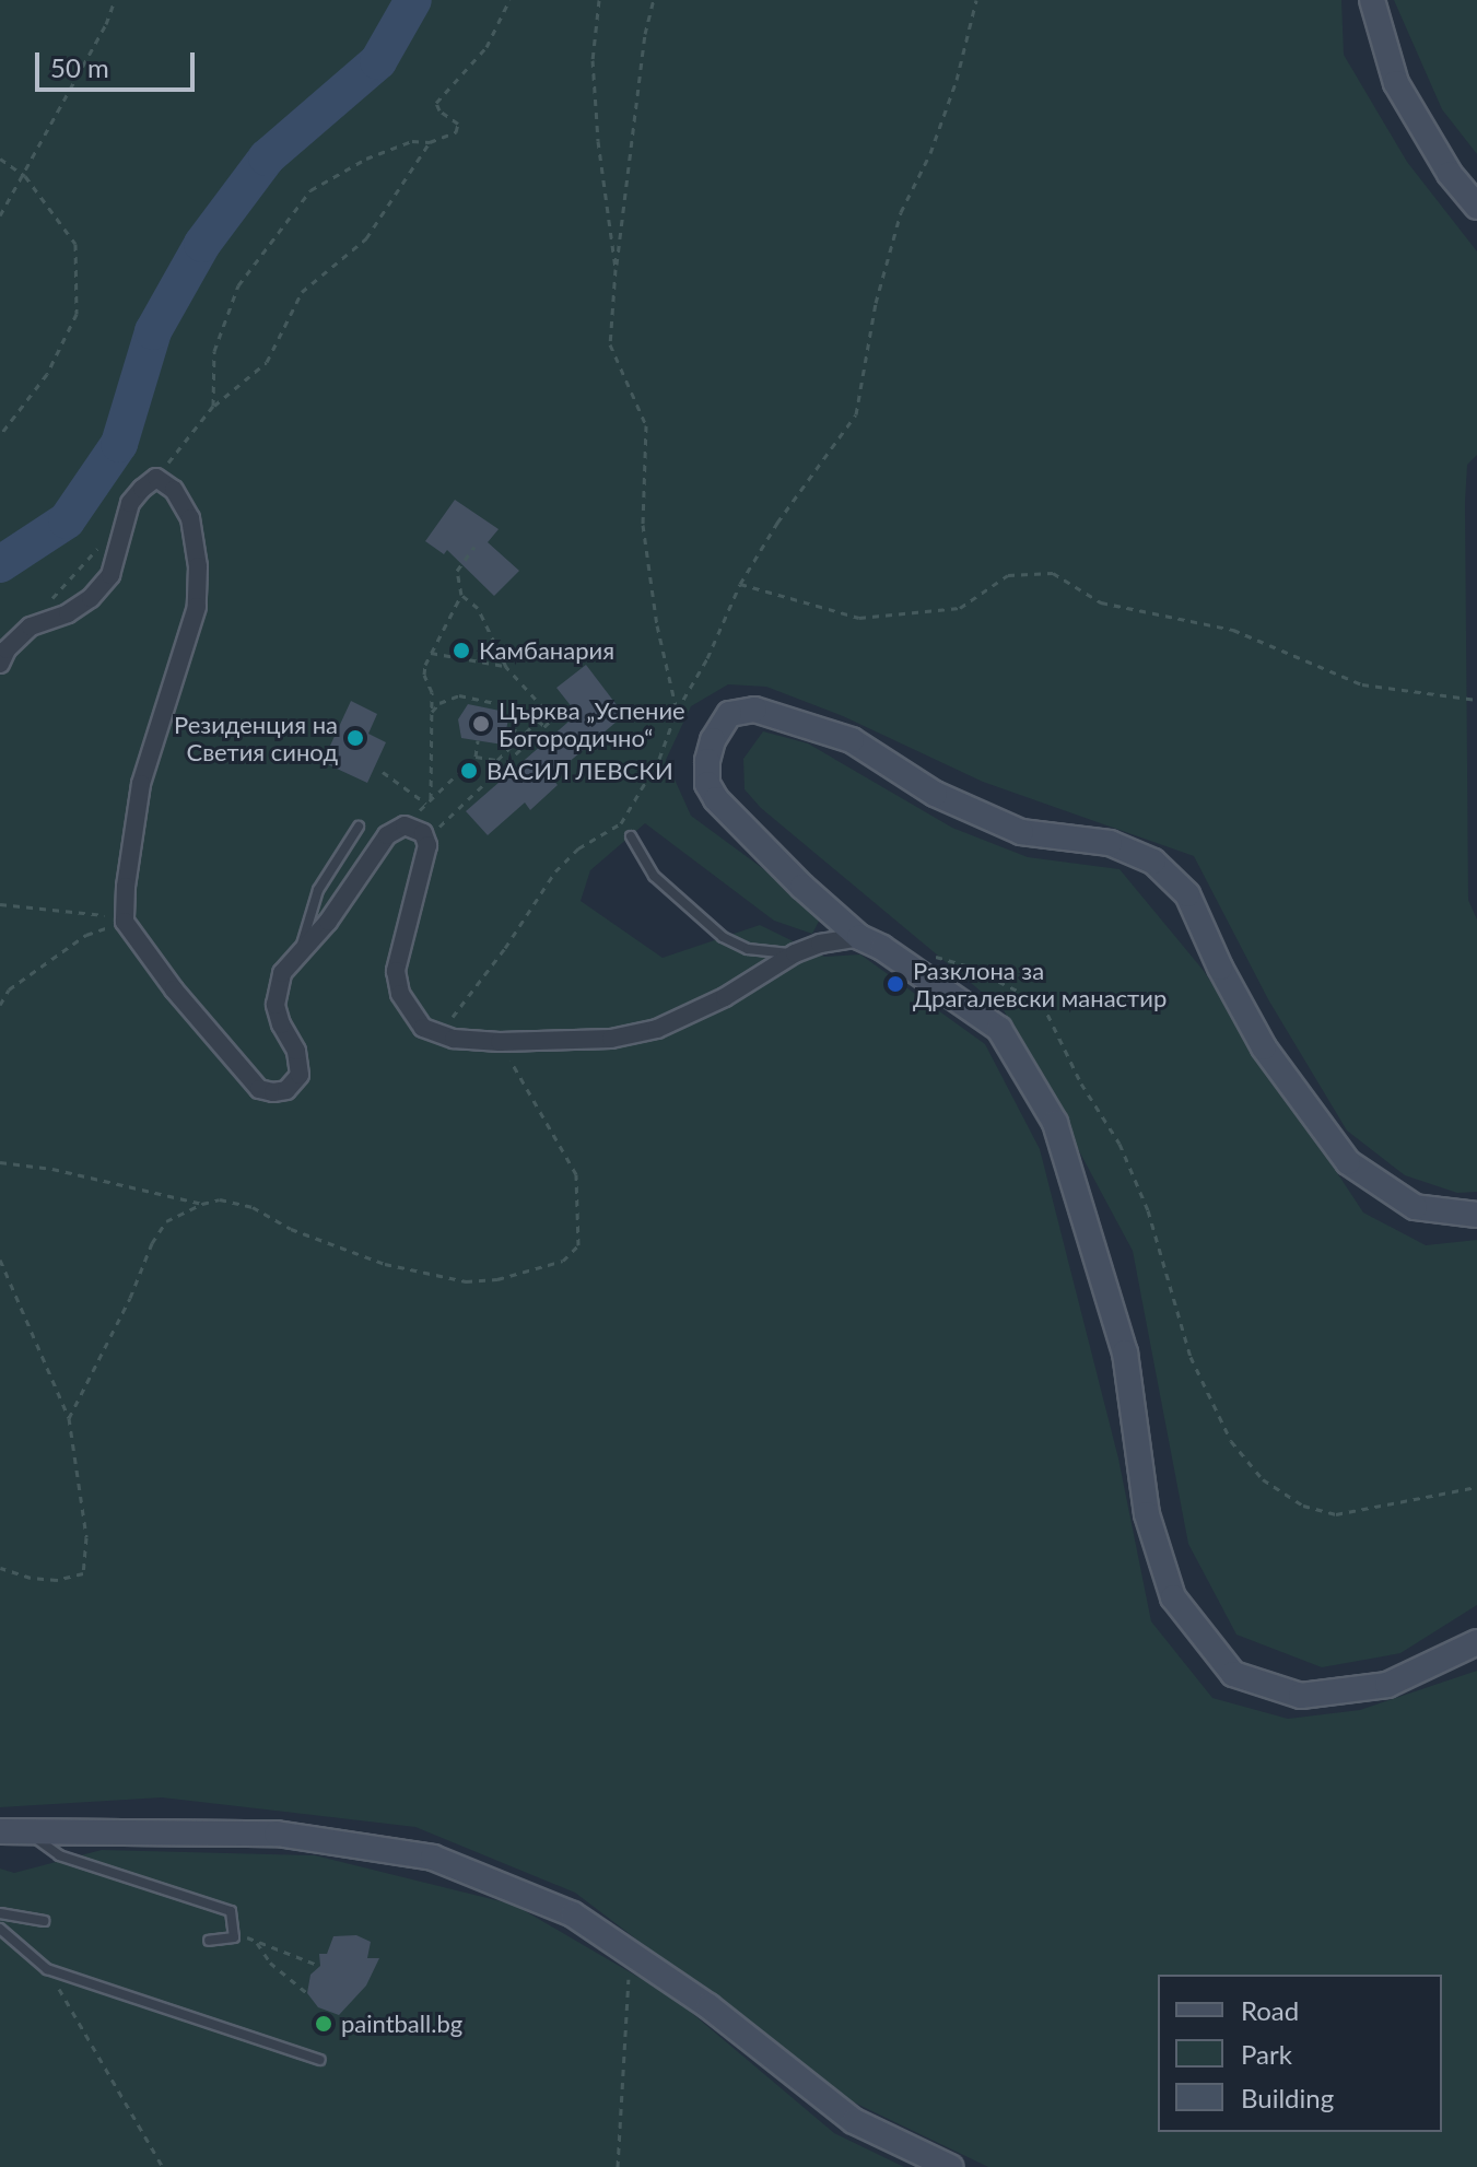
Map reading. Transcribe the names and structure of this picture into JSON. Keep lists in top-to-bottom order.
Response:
{
  "places": [
    "Камбанария",
    "Църква „Успение Богородично“",
    "Резиденция на Светия синод",
    "ВАСИЛ ЛЕВСКИ",
    "Разклона за Драгалевски манастир",
    "paintball.bg"
  ],
  "legend": ["Road", "Park", "Building"],
  "scale_bar": "50 m"
}
